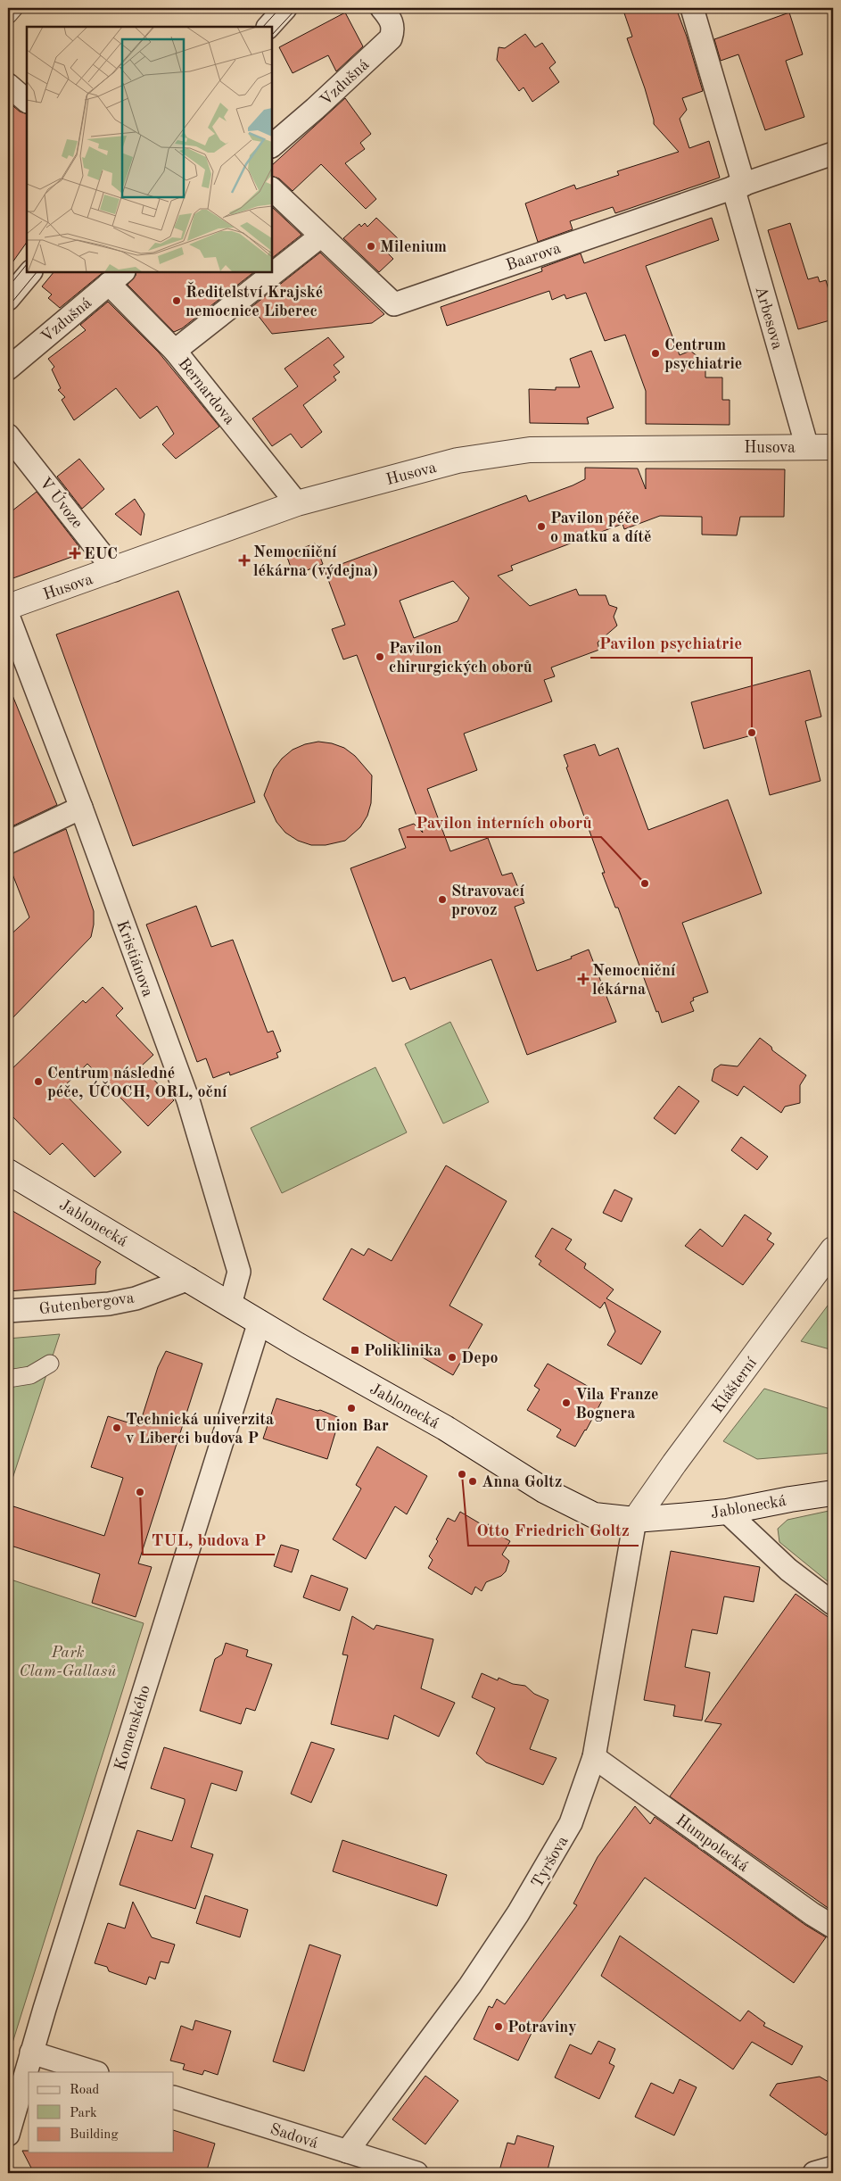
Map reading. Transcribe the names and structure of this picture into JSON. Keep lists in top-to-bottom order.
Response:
{
  "streets": {
    "street": [
      "Vzdušná",
      "Baarova",
      "Arbesova",
      "Bernardova",
      "Husova",
      "V Úvoze",
      "Kristiánova",
      "Jablonecká",
      "Gutenbergova",
      "Klášterní",
      "Komenského",
      "Humpolecká",
      "Tyršova",
      "Sadová"
    ]
  },
  "crossings": [
    ["Vzdušná", "Bernardova"],
    ["Baarova", "Arbesova"],
    ["Arbesova", "Husova"],
    ["Bernardova", "Husova"],
    ["Husova", "V Úvoze"],
    ["Kristiánova", "Jablonecká"],
    ["Jablonecká", "Gutenbergova"],
    ["Jablonecká", "Klášterní"],
    ["Jablonecká", "Komenského"],
    ["Jablonecká", "Tyršova"],
    ["Klášterní", "Tyršova"],
    ["Humpolecká", "Tyršova"],
    ["Tyršova", "Sadová"]
  ],
  "parks": ["Park Clam-Gallasů"],
  "places": {
    "other": [
      "Milenium",
      "Ředitelství Krajské nemocnice Liberec",
      "Centrum psychiatrie",
      "Pavilon péče o matku a dítě",
      "Pavilon chirurgických oborů",
      "Pavilon psychiatrie",
      "Pavilon interních oborů",
      "Stravovací provoz",
      "Centrum následné péče, ÚČOCH, ORL, oční",
      "Depo",
      "Vila Franze Bognera",
      "Union Bar",
      "Technická univerzita v Liberci budova P",
      "Otto Friedrich Goltz",
      "Anna Goltz",
      "TUL, budova P",
      "Potraviny"
    ],
    "health": ["EUC", "Nemocniční lékárna (výdejna)", "Nemocniční lékárna"],
    "transit": ["Poliklinika"]
  },
  "legend": ["Road", "Park", "Building"]
}
